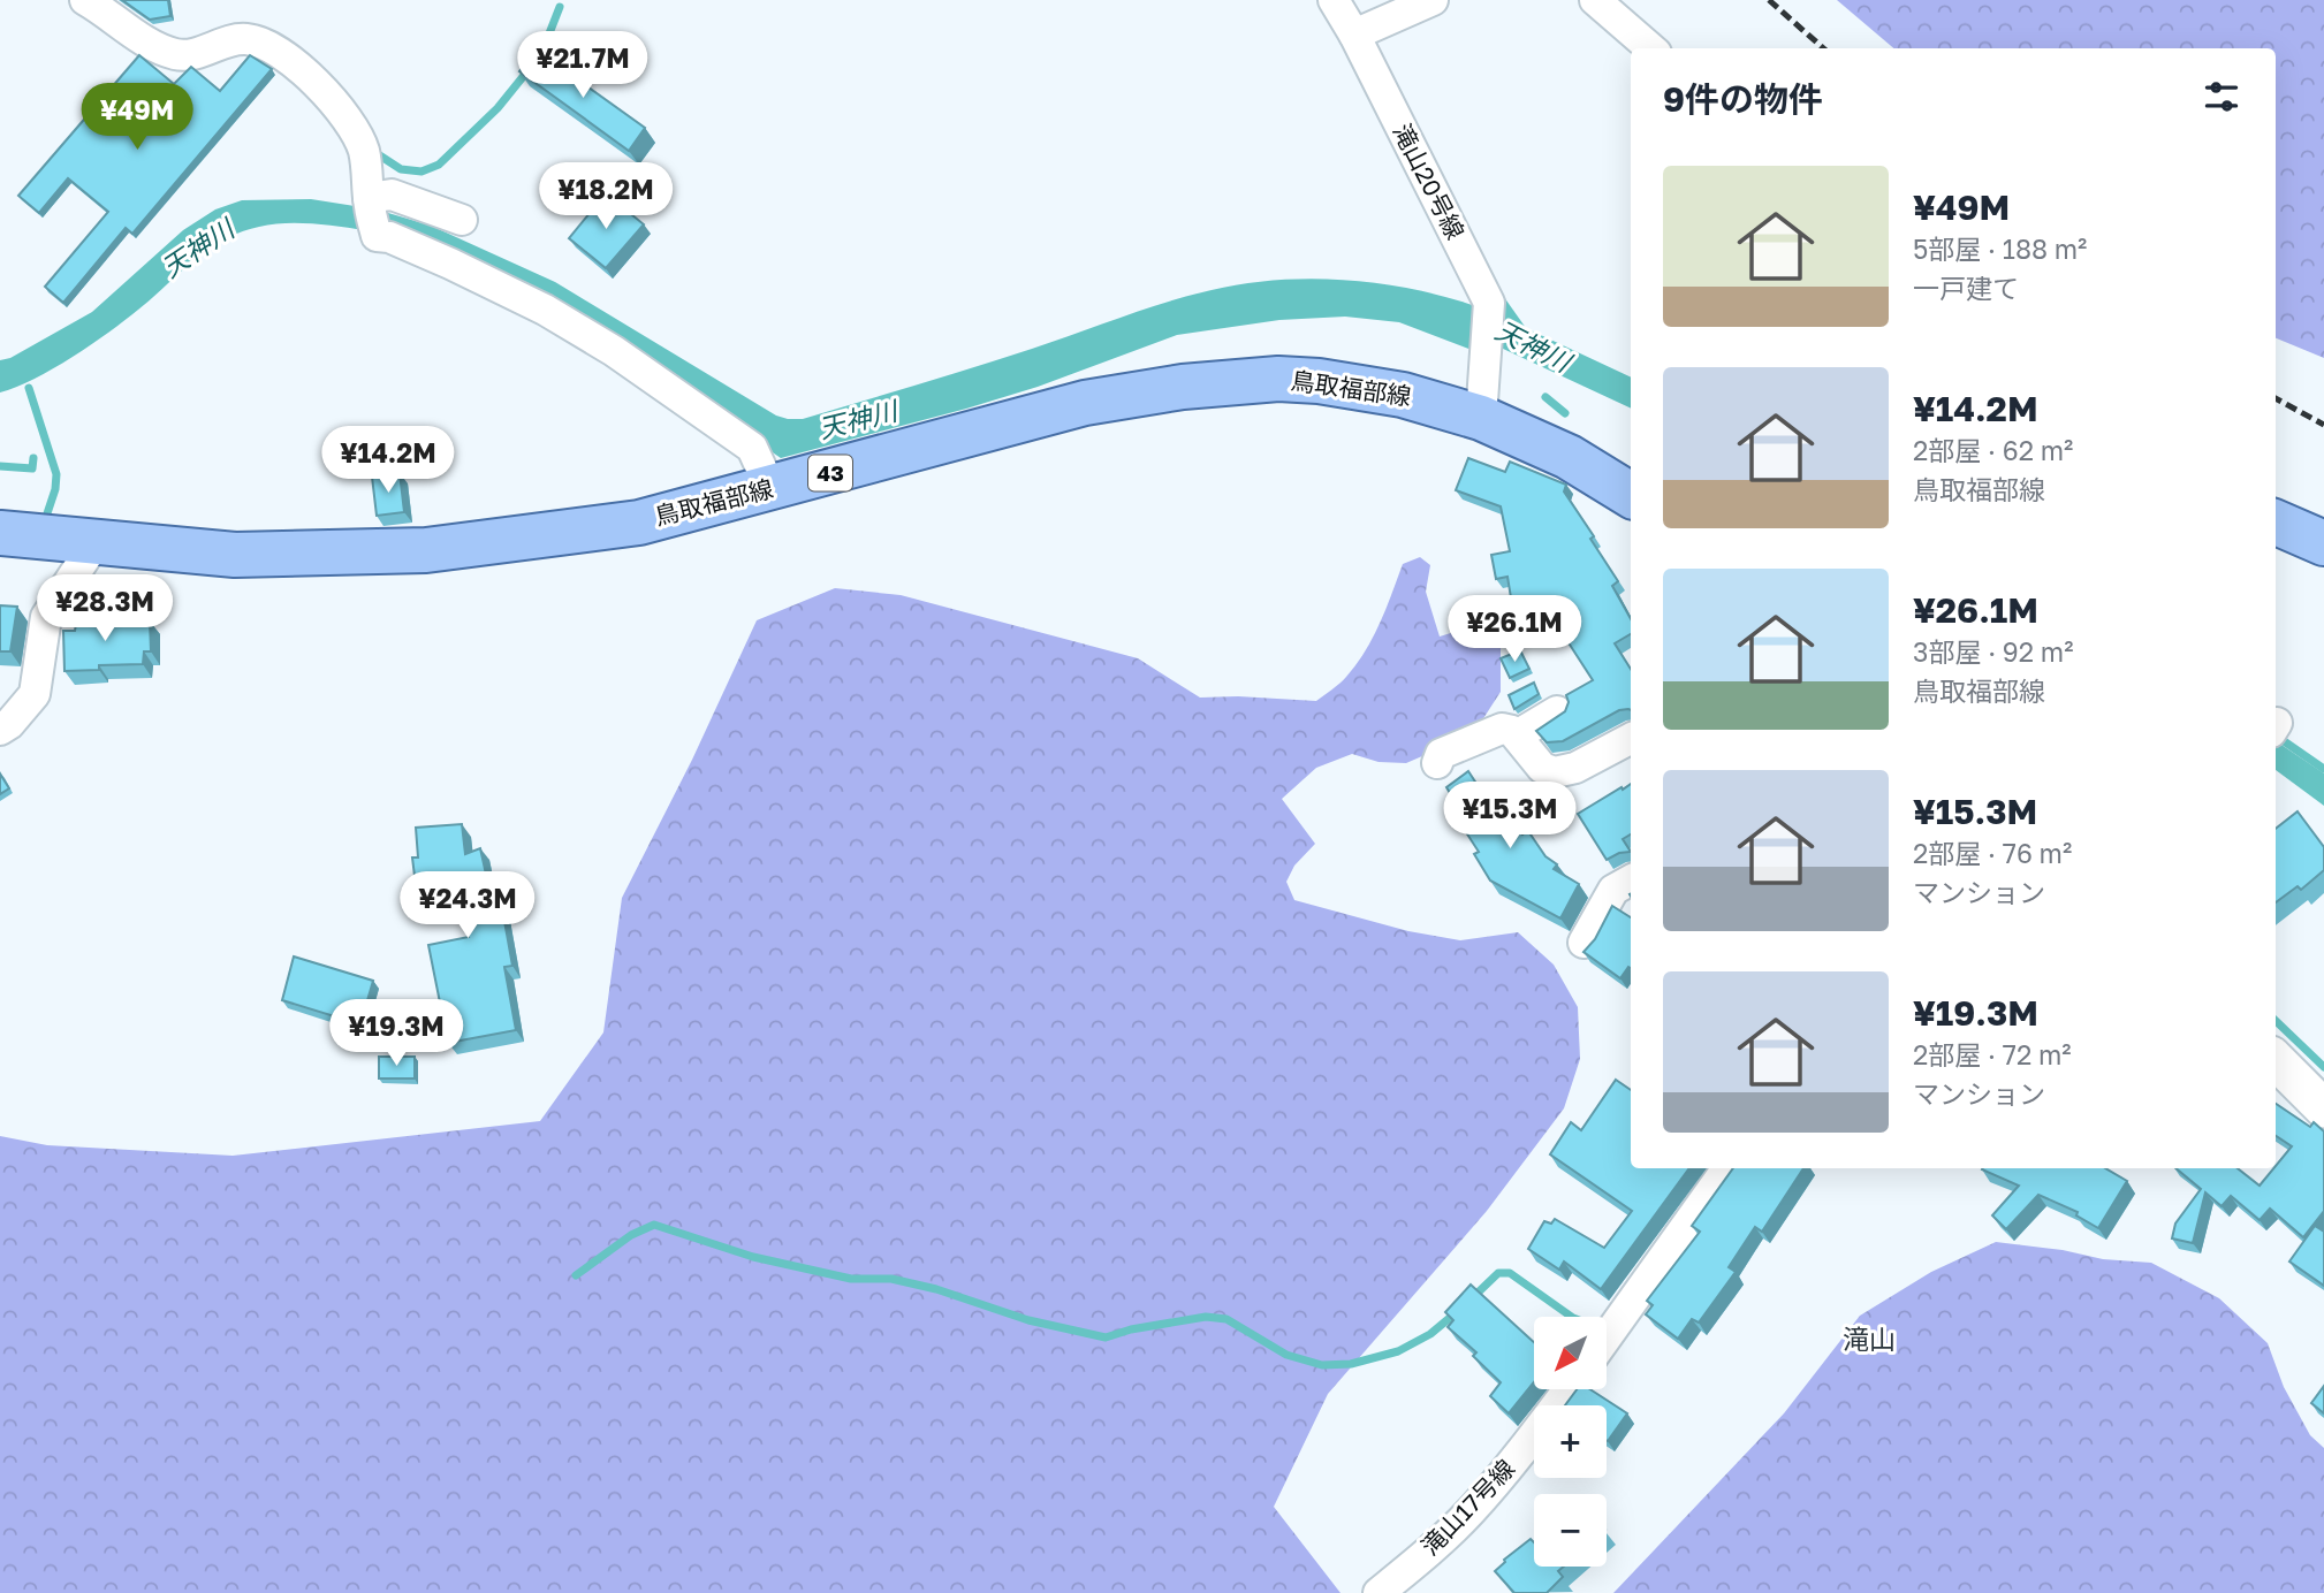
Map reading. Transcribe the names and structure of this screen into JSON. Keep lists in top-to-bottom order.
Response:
{
  "streets": {
    "main road": ["鳥取福部線", "43"],
    "street": ["滝山20号線", "滝山17号線"]
  },
  "crossings": [
    ["滝山20号線", "鳥取福部線"]
  ],
  "districts": ["滝山"],
  "water": ["天神川"],
  "north": "bottom left",
  "page": {
    "price": [
      "¥21.7M",
      "¥49M",
      "¥18.2M",
      "¥14.2M",
      "¥28.3M",
      "¥26.1M",
      "¥15.3M",
      "¥24.3M",
      "¥19.3M"
    ],
    "heading": "9件の物件",
    "list": [
      {
        "name": "¥49M",
        "note": "5部屋 · 188 m² · 一戸建て"
      },
      {
        "name": "¥14.2M",
        "note": "2部屋 · 62 m² · 鳥取福部線"
      },
      {
        "name": "¥26.1M",
        "note": "3部屋 · 92 m² · 鳥取福部線"
      },
      {
        "name": "¥15.3M",
        "note": "2部屋 · 76 m² · マンション"
      },
      {
        "name": "¥19.3M",
        "note": "2部屋 · 72 m² · マンション"
      }
    ],
    "map_buttons": ["+", "−"]
  }
}
